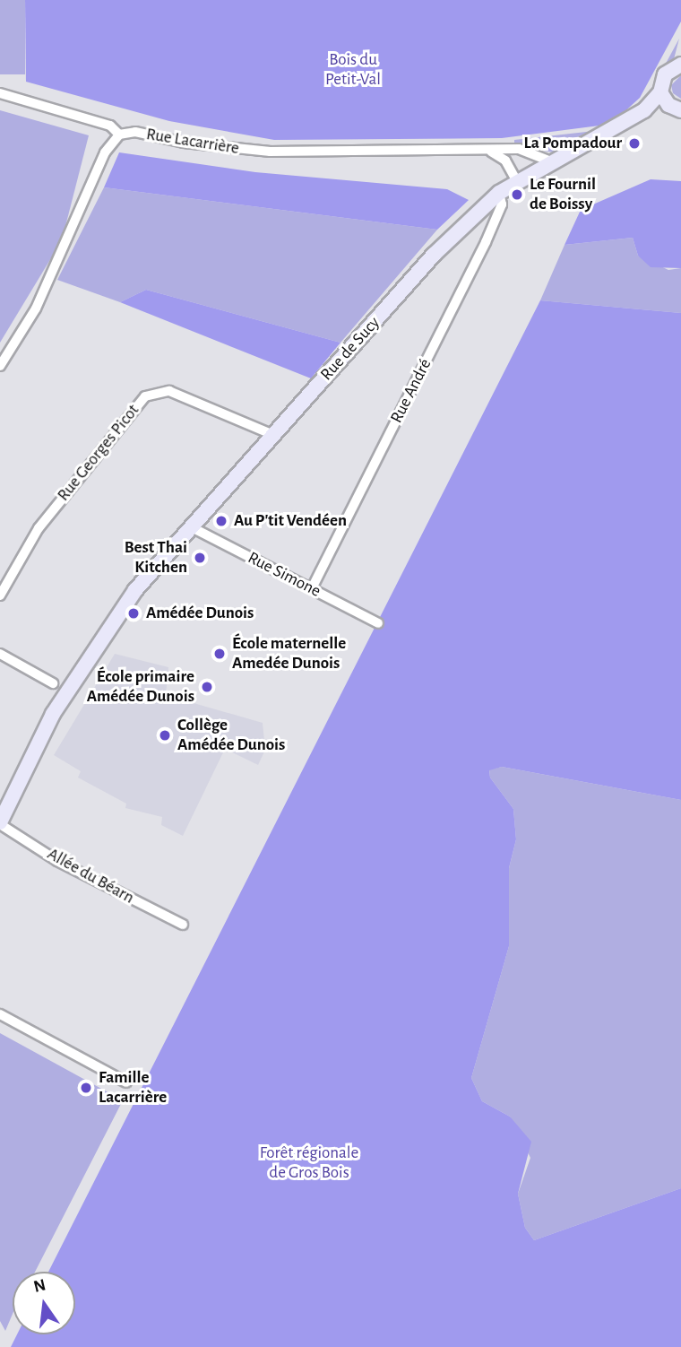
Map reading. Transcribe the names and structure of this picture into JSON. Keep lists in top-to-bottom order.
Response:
{
  "streets": {
    "main road": ["Rue de Sucy"],
    "street": [
      "Rue Lacarrière",
      "Rue André",
      "Rue Georges Picot",
      "Rue Simone",
      "Allée du Béarn"
    ]
  },
  "crossings": [
    ["Rue Lacarrière", "Rue de Sucy"],
    ["Rue de Sucy", "Rue André"],
    ["Rue de Sucy", "Rue Georges Picot"],
    ["Rue de Sucy", "Rue Simone"],
    ["Rue de Sucy", "Allée du Béarn"],
    ["Rue André", "Rue Simone"]
  ],
  "parks": ["Bois du Petit-Val", "Forêt régionale de Gros Bois"],
  "places": [
    "La Pompadour",
    "Le Fournil de Boissy",
    "Au P'tit Vendéen",
    "Best Thai Kitchen",
    "Amédée Dunois",
    "École maternelle Amedée Dunois",
    "École primaire Amédée Dunois",
    "Collège Amédée Dunois",
    "Famille Lacarrière"
  ],
  "north": "top"
}
